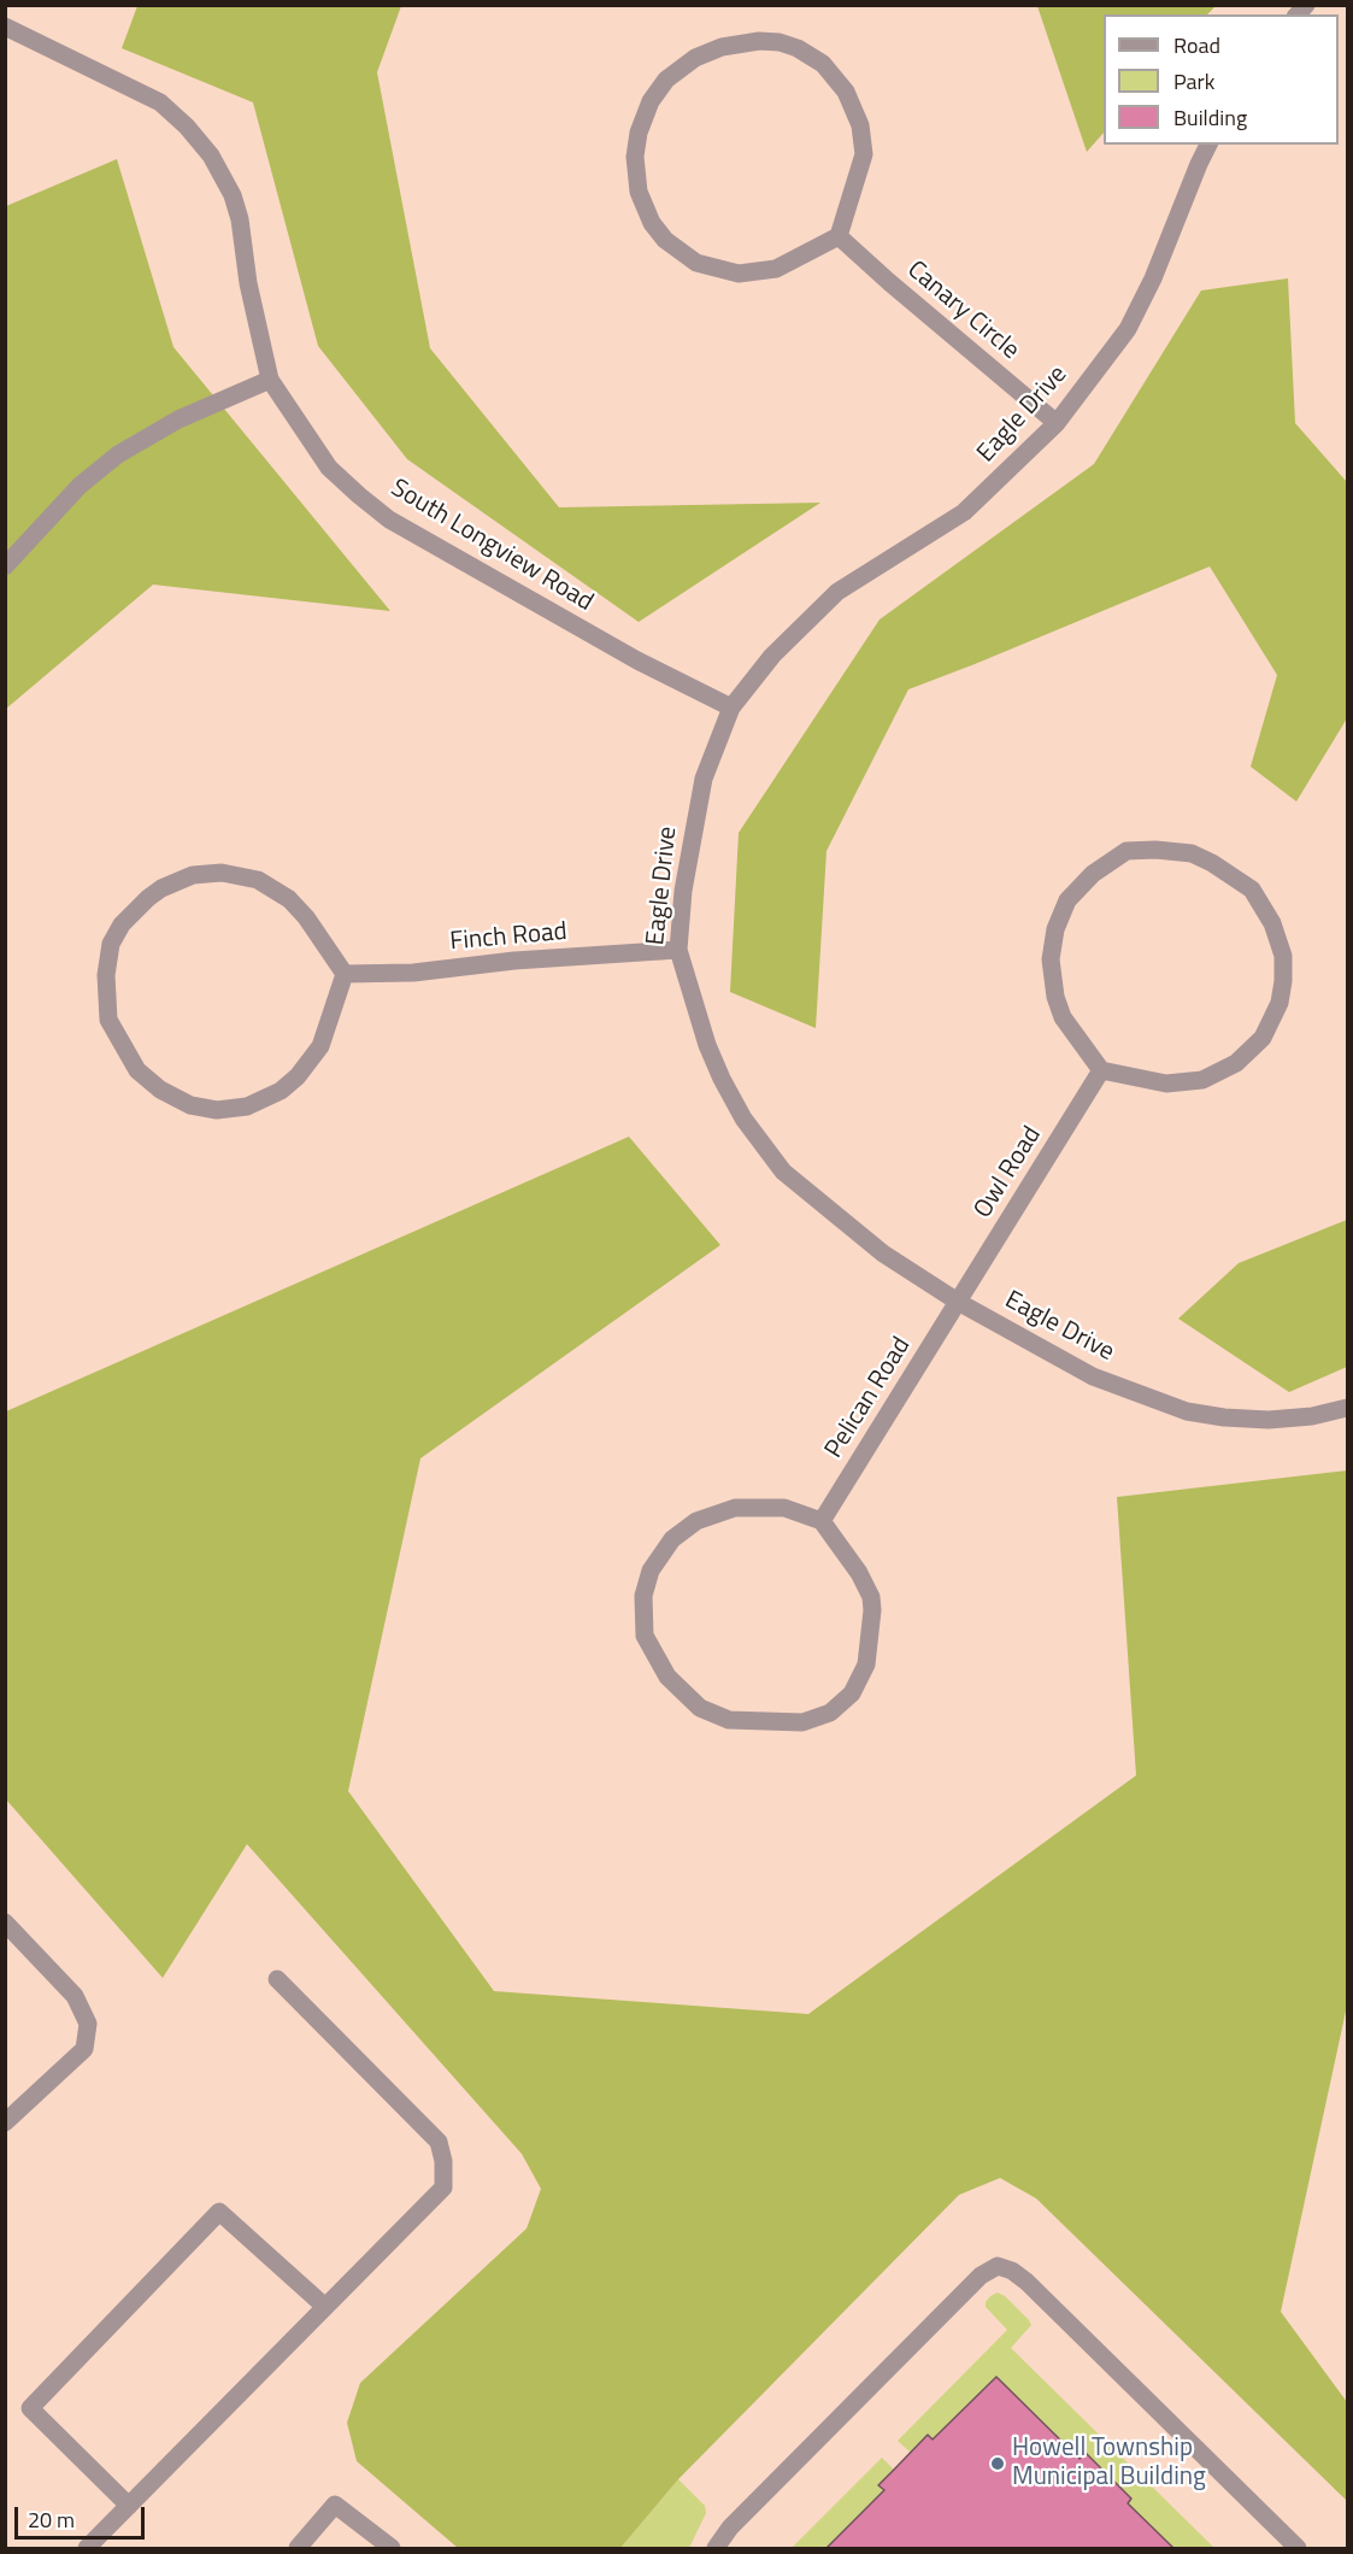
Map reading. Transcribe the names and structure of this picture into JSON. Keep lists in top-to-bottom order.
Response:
{
  "streets": {
    "street": [
      "Canary Circle",
      "Eagle Drive",
      "South Longview Road",
      "Finch Road",
      "Owl Road",
      "Pelican Road"
    ]
  },
  "crossings": [
    ["Canary Circle", "Eagle Drive"],
    ["Eagle Drive", "South Longview Road"],
    ["Eagle Drive", "Finch Road"],
    ["Eagle Drive", "Owl Road"],
    ["Eagle Drive", "Pelican Road"],
    ["Owl Road", "Pelican Road"]
  ],
  "places": ["Howell Township Municipal Building"],
  "legend": ["Road", "Park", "Building"],
  "scale_bar": "20 m"
}
